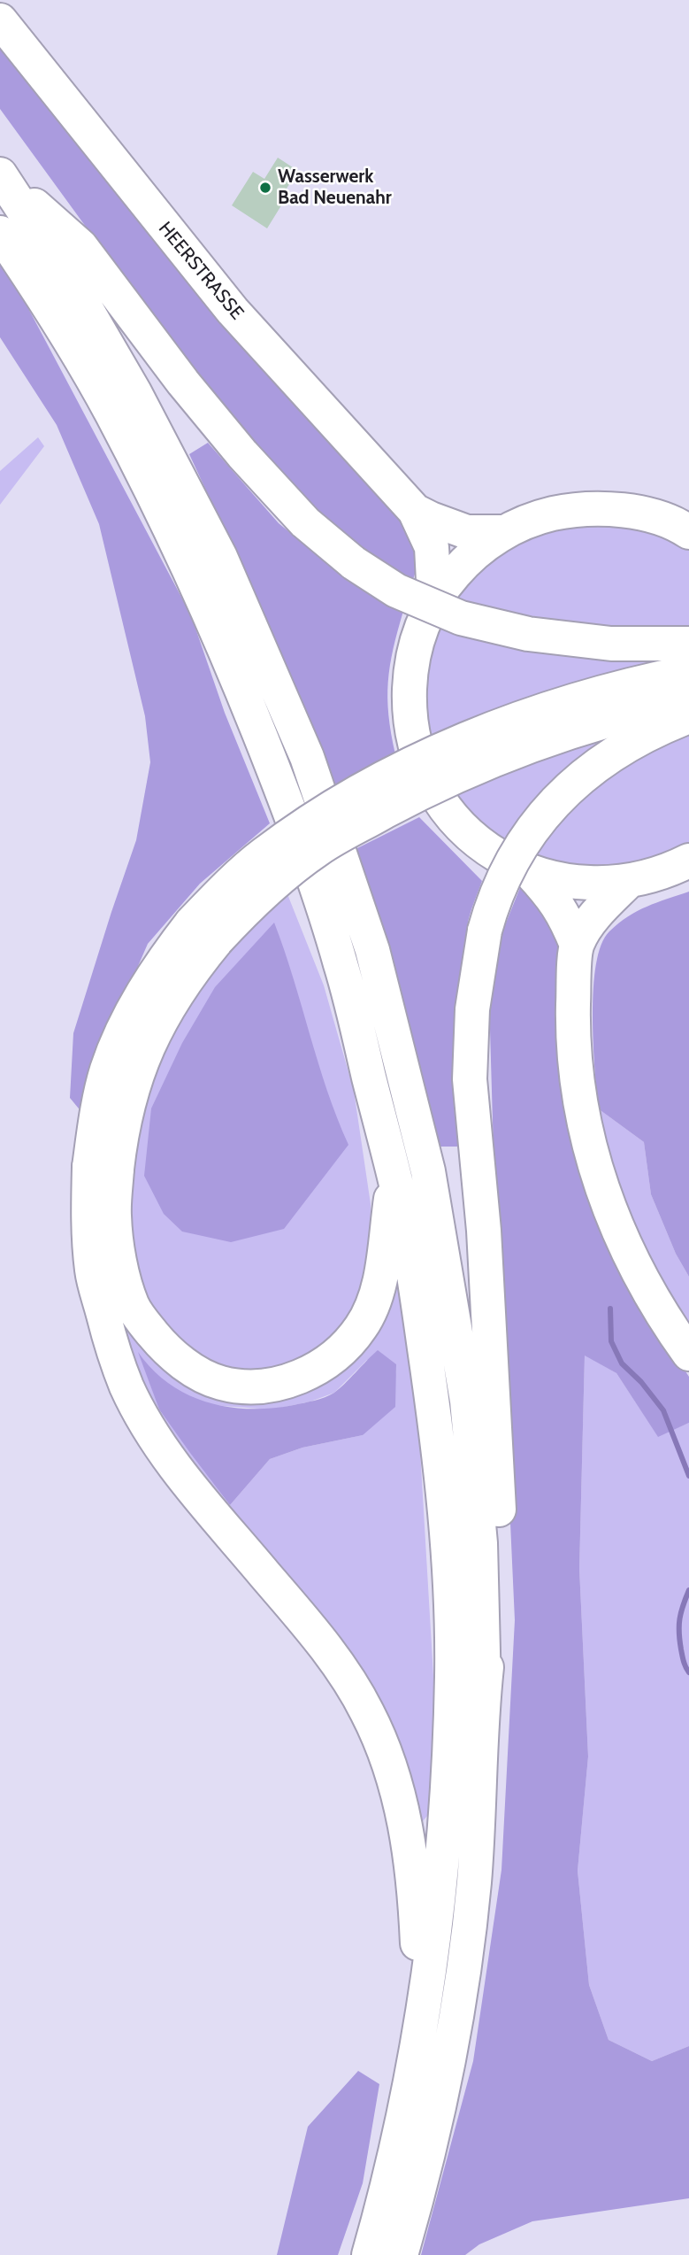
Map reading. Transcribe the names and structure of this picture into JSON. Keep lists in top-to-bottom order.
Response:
{
  "streets": {
    "main road": ["HEERSTRASSE"]
  },
  "places": ["Wasserwerk Bad Neuenahr"]
}
